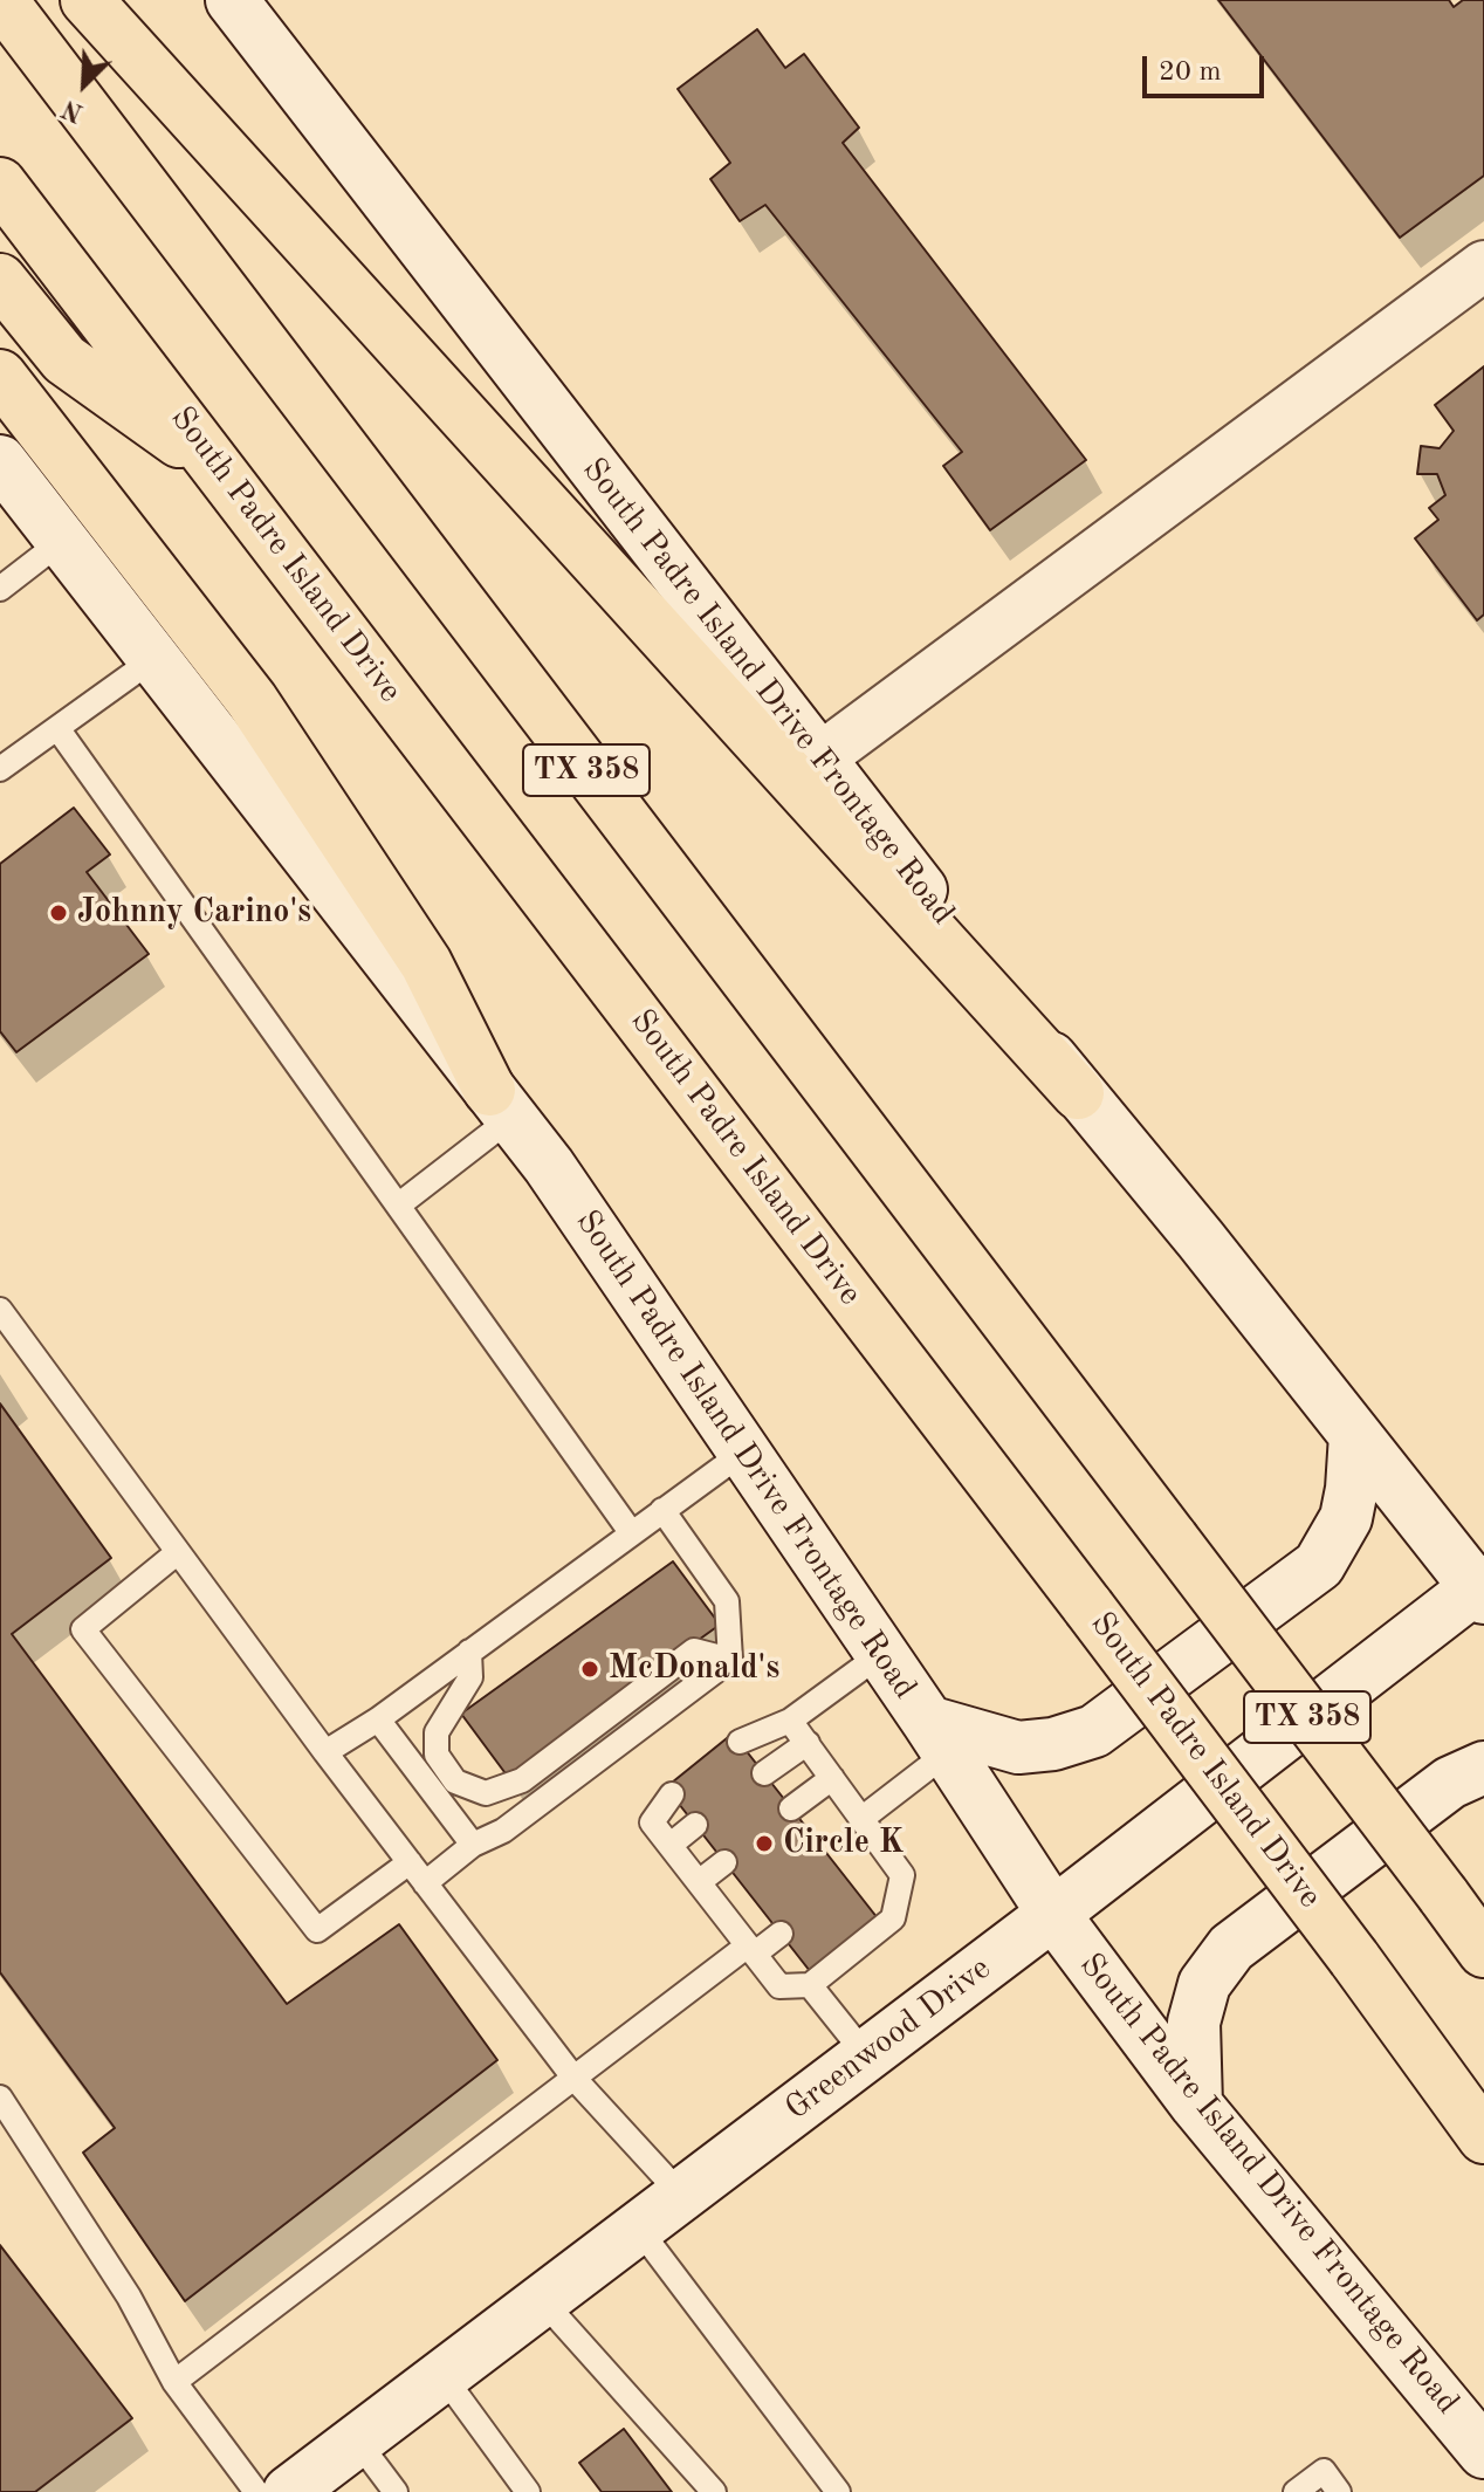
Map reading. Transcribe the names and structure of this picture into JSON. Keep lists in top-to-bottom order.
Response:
{
  "streets": {
    "highway": ["South Padre Island Drive", "TX 358"],
    "main road": ["South Padre Island Drive Frontage Road", "Greenwood Drive"]
  },
  "crossings": [
    ["South Padre Island Drive Frontage Road", "Greenwood Drive"]
  ],
  "places": ["Johnny Carino's", "McDonald's", "Circle K"],
  "scale_bar": "20 m",
  "north": "bottom left"
}
